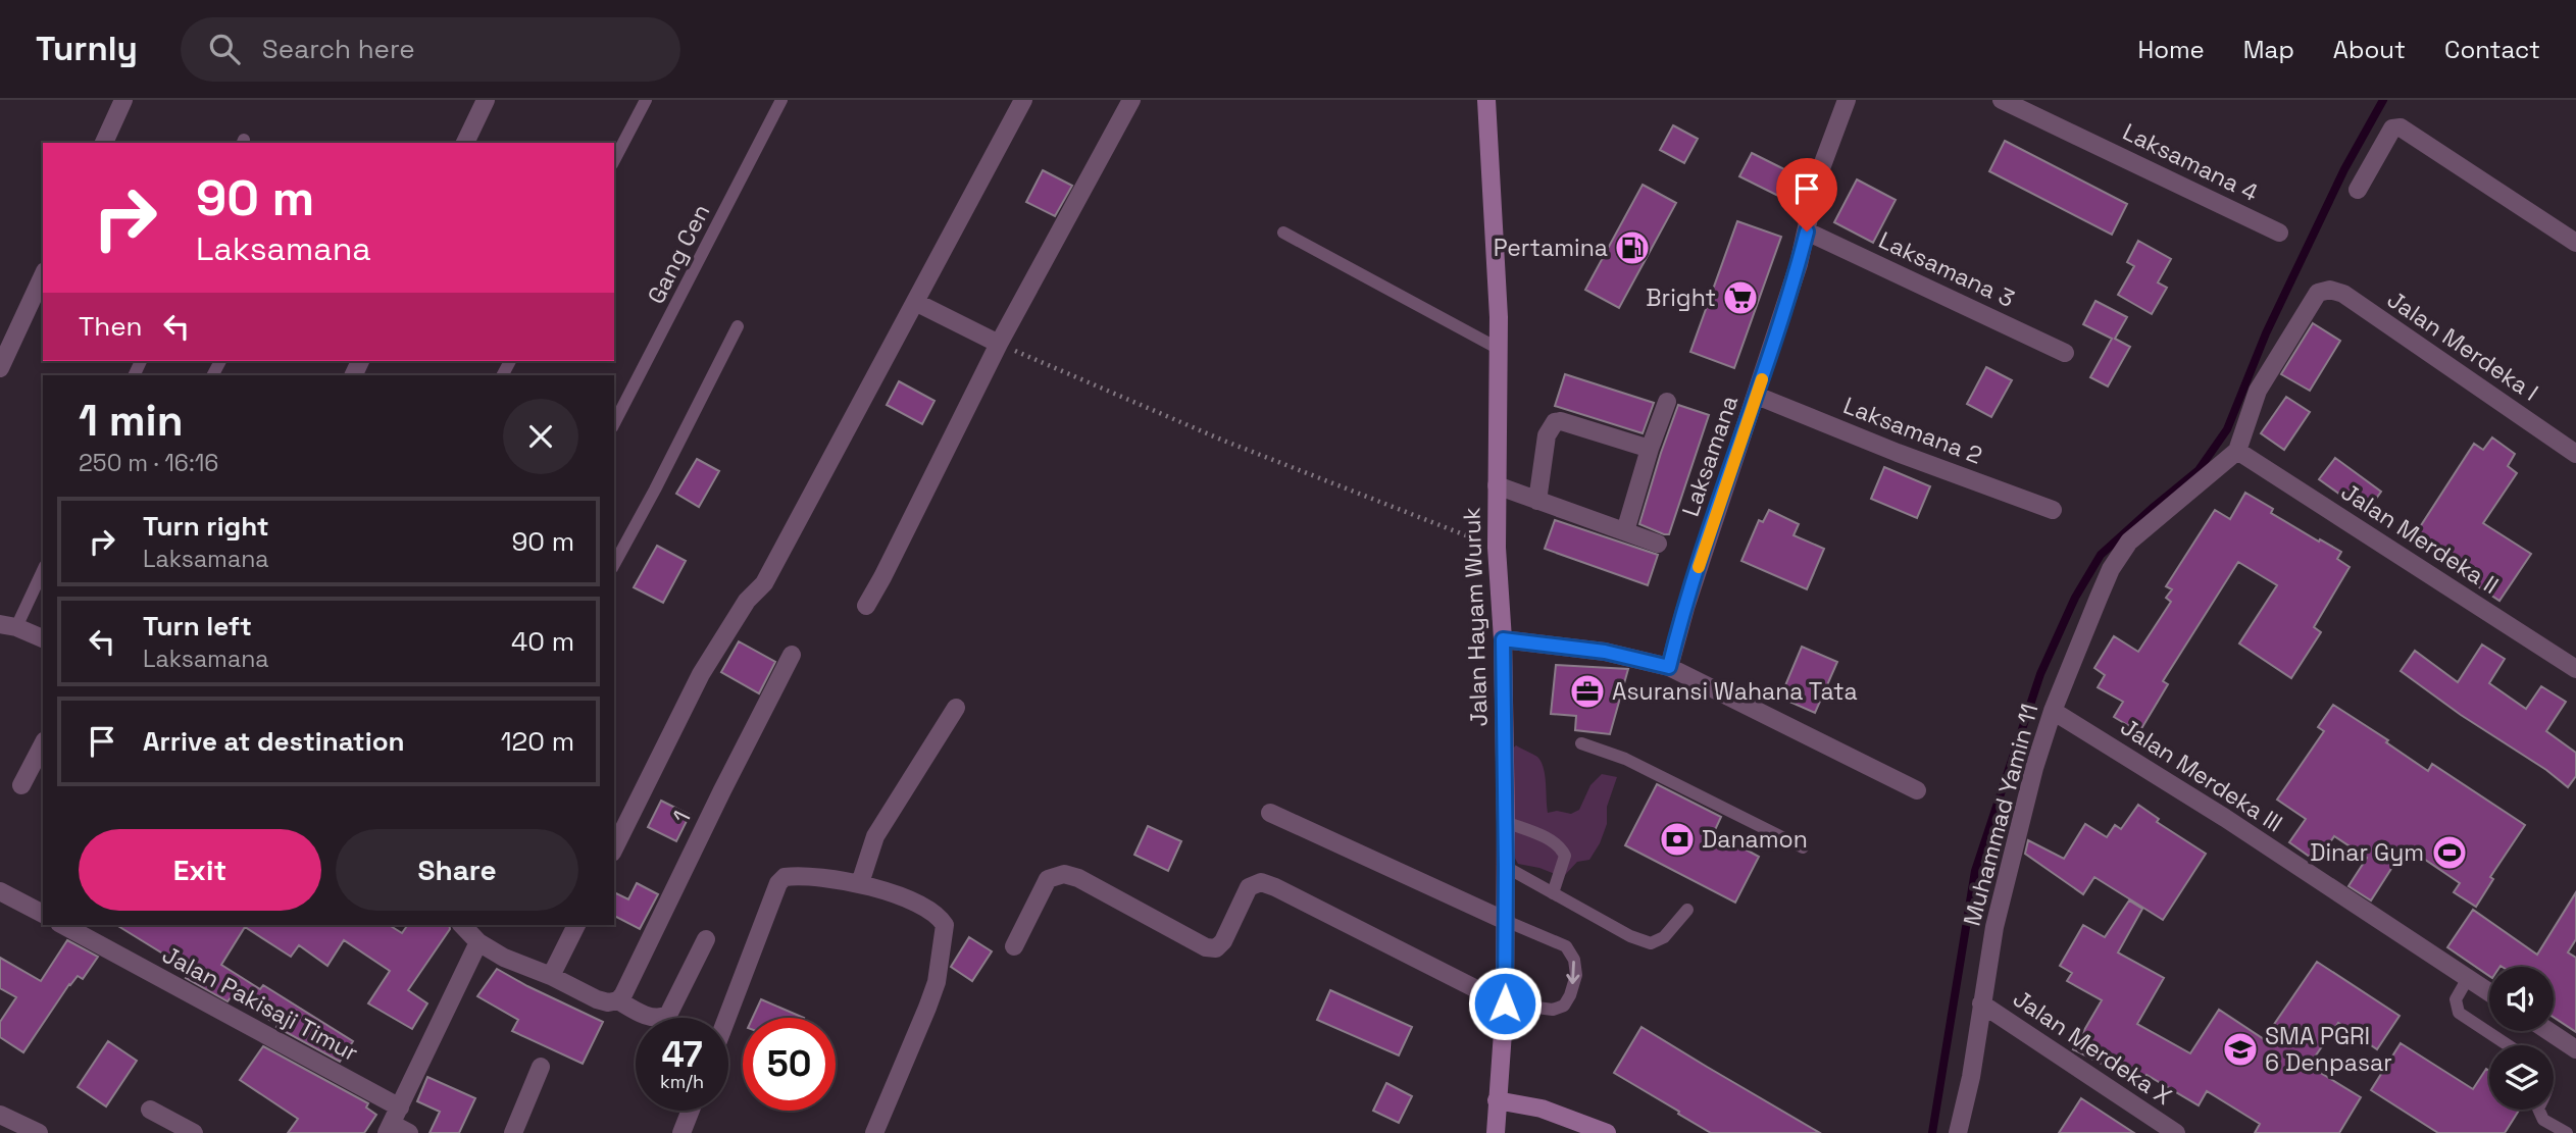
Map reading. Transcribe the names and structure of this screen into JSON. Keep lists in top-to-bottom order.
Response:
{
  "streets": {
    "main road": ["Jalan Hayam Wuruk"],
    "street": [
      "Laksamana 4",
      "Laksamana 3",
      "Jalan Merdeka I",
      "Laksamana 2",
      "Laksamana",
      "Jalan Merdeka II",
      "Jalan Merdeka III",
      "Muhammad Yamin 11",
      "1",
      "Jalan Pakisaji Timur",
      "Jalan Merdeka X"
    ],
    "lane": ["Gang Cen"]
  },
  "crossings": [
    ["Laksamana 3", "Laksamana"],
    ["Jalan Merdeka I", "Jalan Merdeka II"],
    ["Jalan Merdeka I", "Muhammad Yamin 11"],
    ["Laksamana 2", "Laksamana"],
    ["Jalan Merdeka II", "Muhammad Yamin 11"],
    ["Jalan Merdeka III", "Muhammad Yamin 11"],
    ["Muhammad Yamin 11", "Jalan Merdeka X"]
  ],
  "places": {
    "fuel station": ["Pertamina"],
    "supermarket": ["Bright"],
    "office": ["Asuransi Wahana Tata"],
    "bank": ["Danamon"],
    "sports": ["Dinar Gym"],
    "school or university": ["SMA PGRI 6 Denpasar"]
  },
  "page": {
    "header": "Turnly",
    "search": "Search here",
    "nav": [
      "Home",
      "Map",
      "About",
      "Contact"
    ],
    "turn": ["90 m", "Laksamana"],
    "then": "Then",
    "heading": ["1 min", "250 m · 16:16"],
    "list": [
      {
        "name": "Turn right",
        "note": "Laksamana",
        "value": "90 m"
      },
      {
        "name": "Turn left",
        "note": "Laksamana",
        "value": "40 m"
      },
      {
        "name": "Arrive at destination",
        "value": "120 m"
      }
    ],
    "buttons": ["Exit", "Share"],
    "speed": "47 km/h",
    "limit": "50"
  }
}
